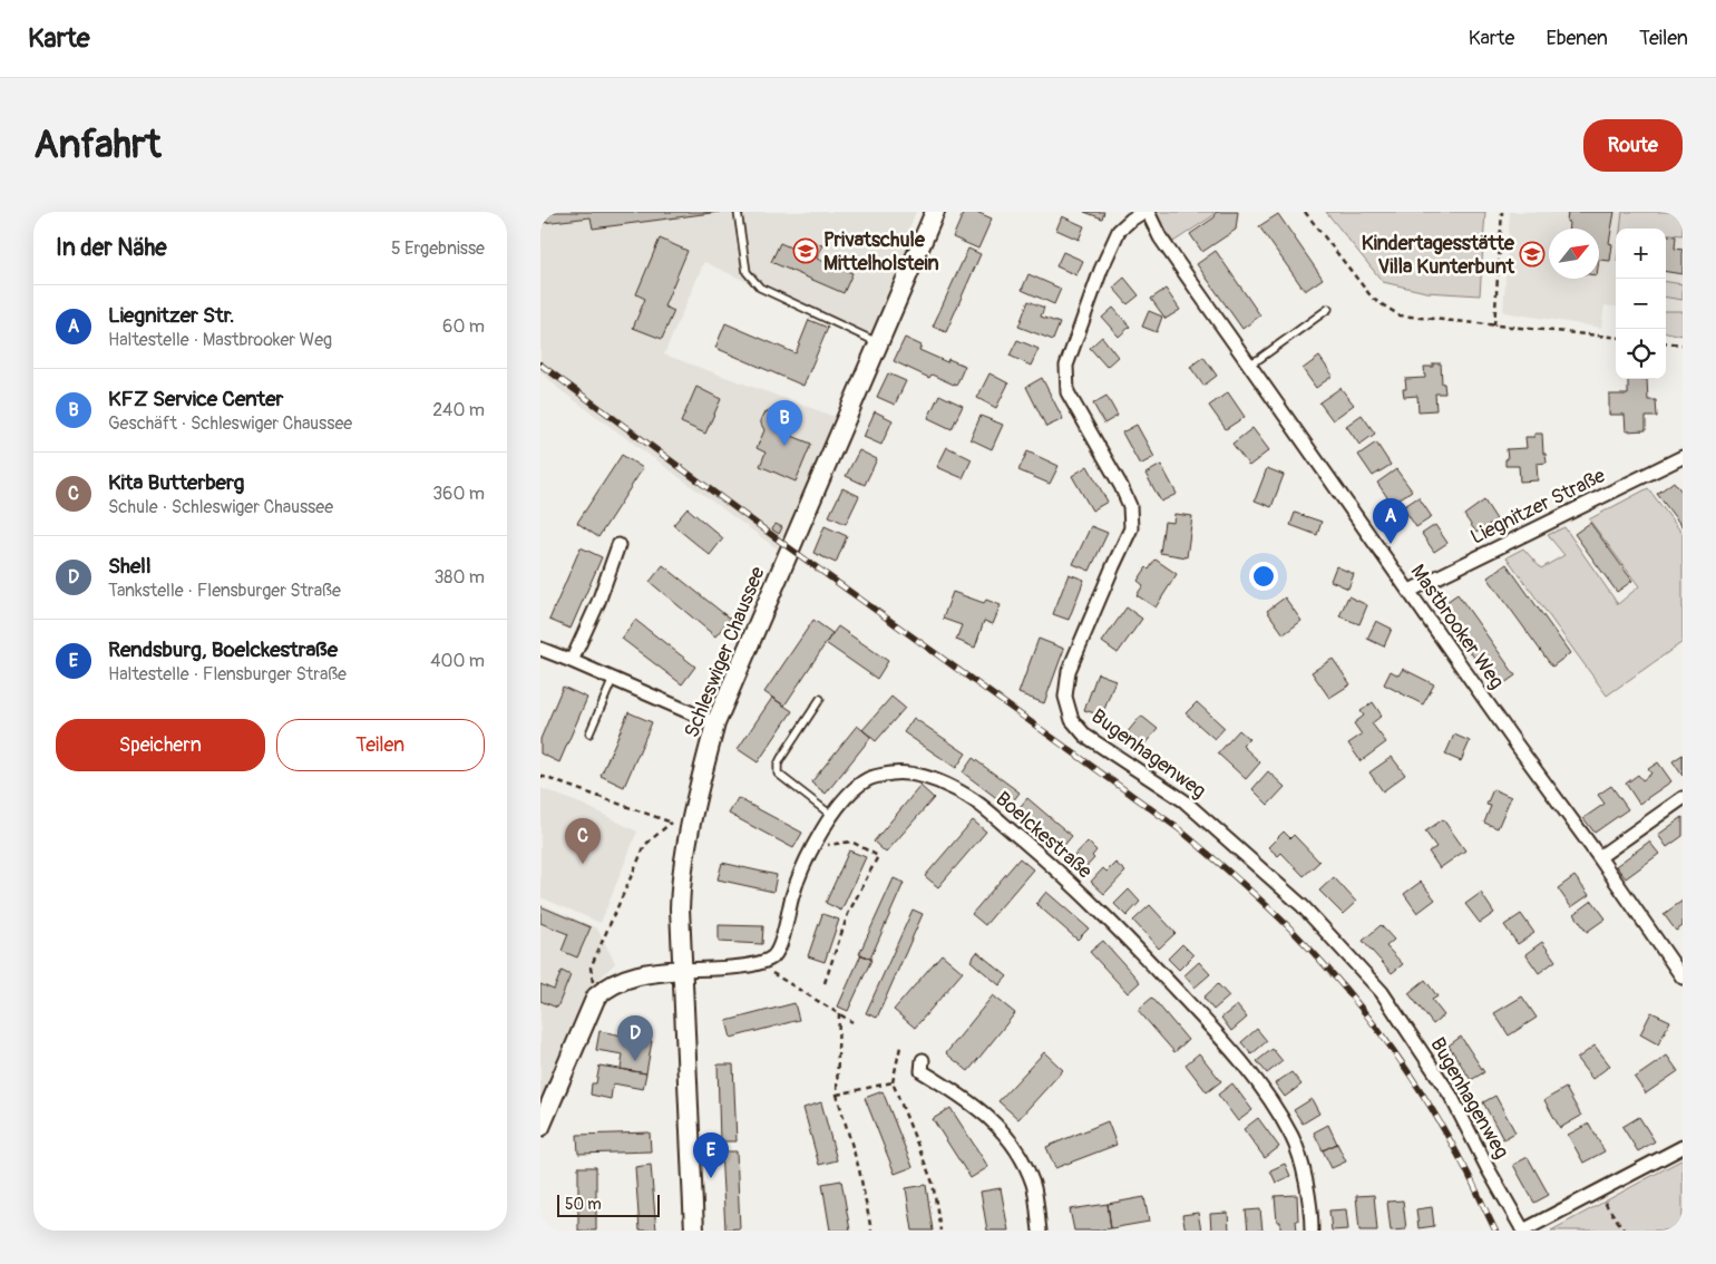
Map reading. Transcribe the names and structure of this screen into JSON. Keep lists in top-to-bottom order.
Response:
{
  "streets": {
    "main road": ["Schleswiger Chaussee"],
    "street": [
      "Liegnitzer Straße",
      "Mastbrooker Weg",
      "Bugenhagenweg",
      "Boelckestraße"
    ]
  },
  "crossings": [
    ["Liegnitzer Straße", "Mastbrooker Weg"]
  ],
  "places": {
    "school or university": ["Privatschule Mittelholstein", "Kindertagesstätte Villa Kunterbunt"]
  },
  "scale_bar": "50 m",
  "north": "top right",
  "page": {
    "header": "Karte",
    "nav": ["Karte", "Ebenen", "Teilen"],
    "buttons": [
      "Route",
      ["Speichern", "Teilen"]
    ],
    "title": "Anfahrt",
    "heading": ["In der Nähe", "5 Ergebnisse"],
    "map_buttons": ["+", "−"],
    "list": [
      {
        "mark": "A",
        "name": "Liegnitzer Str.",
        "note": "Haltestelle · Mastbrooker Weg",
        "value": "60 m"
      },
      {
        "mark": "B",
        "name": "KFZ Service Center",
        "note": "Geschäft · Schleswiger Chaussee",
        "value": "240 m"
      },
      {
        "mark": "C",
        "name": "Kita Butterberg",
        "note": "Schule · Schleswiger Chaussee",
        "value": "360 m"
      },
      {
        "mark": "D",
        "name": "Shell",
        "note": "Tankstelle · Flensburger Straße",
        "value": "380 m"
      },
      {
        "mark": "E",
        "name": "Rendsburg, Boelckestraße",
        "note": "Haltestelle · Flensburger Straße",
        "value": "400 m"
      }
    ],
    "pins": [
      "B",
      "A",
      "C",
      "D",
      "E"
    ],
    "scale": "50 m"
  }
}
